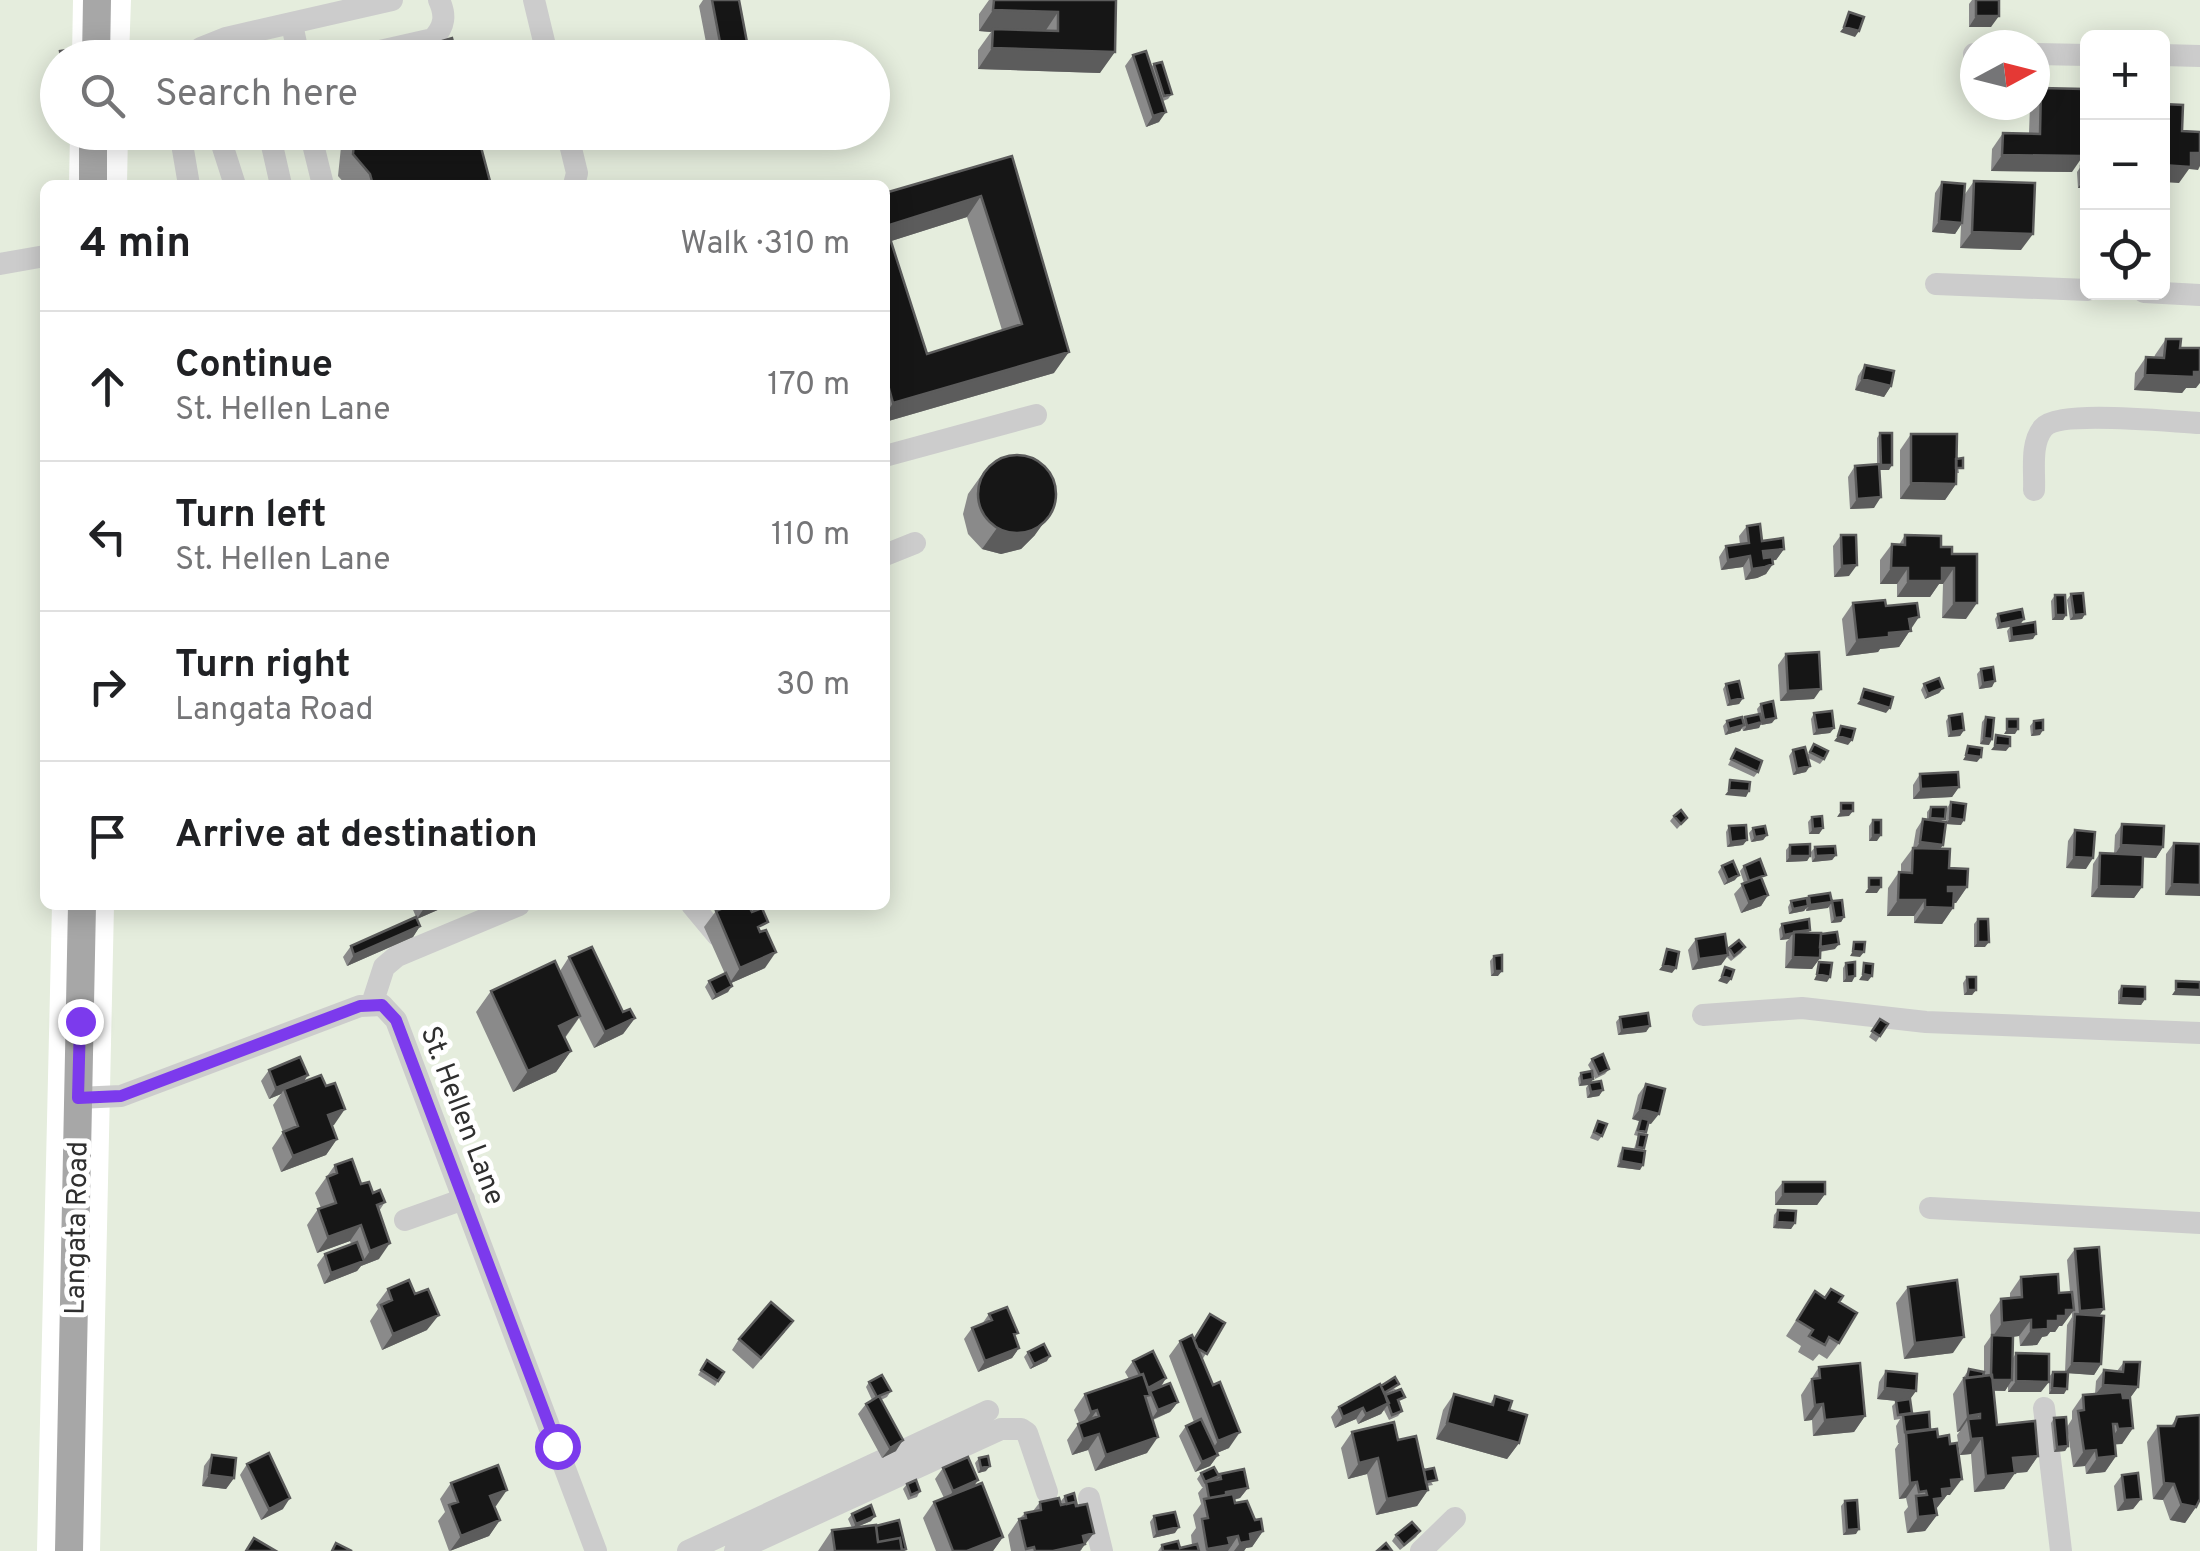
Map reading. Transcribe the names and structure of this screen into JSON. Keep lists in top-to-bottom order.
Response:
{
  "streets": {
    "main road": ["Langata Road"],
    "street": ["St. Hellen Lane"]
  },
  "north": "right",
  "page": {
    "map_buttons": ["+", "−"],
    "search": "Search here",
    "heading": ["4 min", "Walk · 310 m"],
    "list": [
      ["Continue", "St. Hellen Lane", "170 m"],
      ["Turn left", "St. Hellen Lane", "110 m"],
      ["Turn right", "Langata Road", "30 m"],
      "Arrive at destination"
    ]
  }
}
